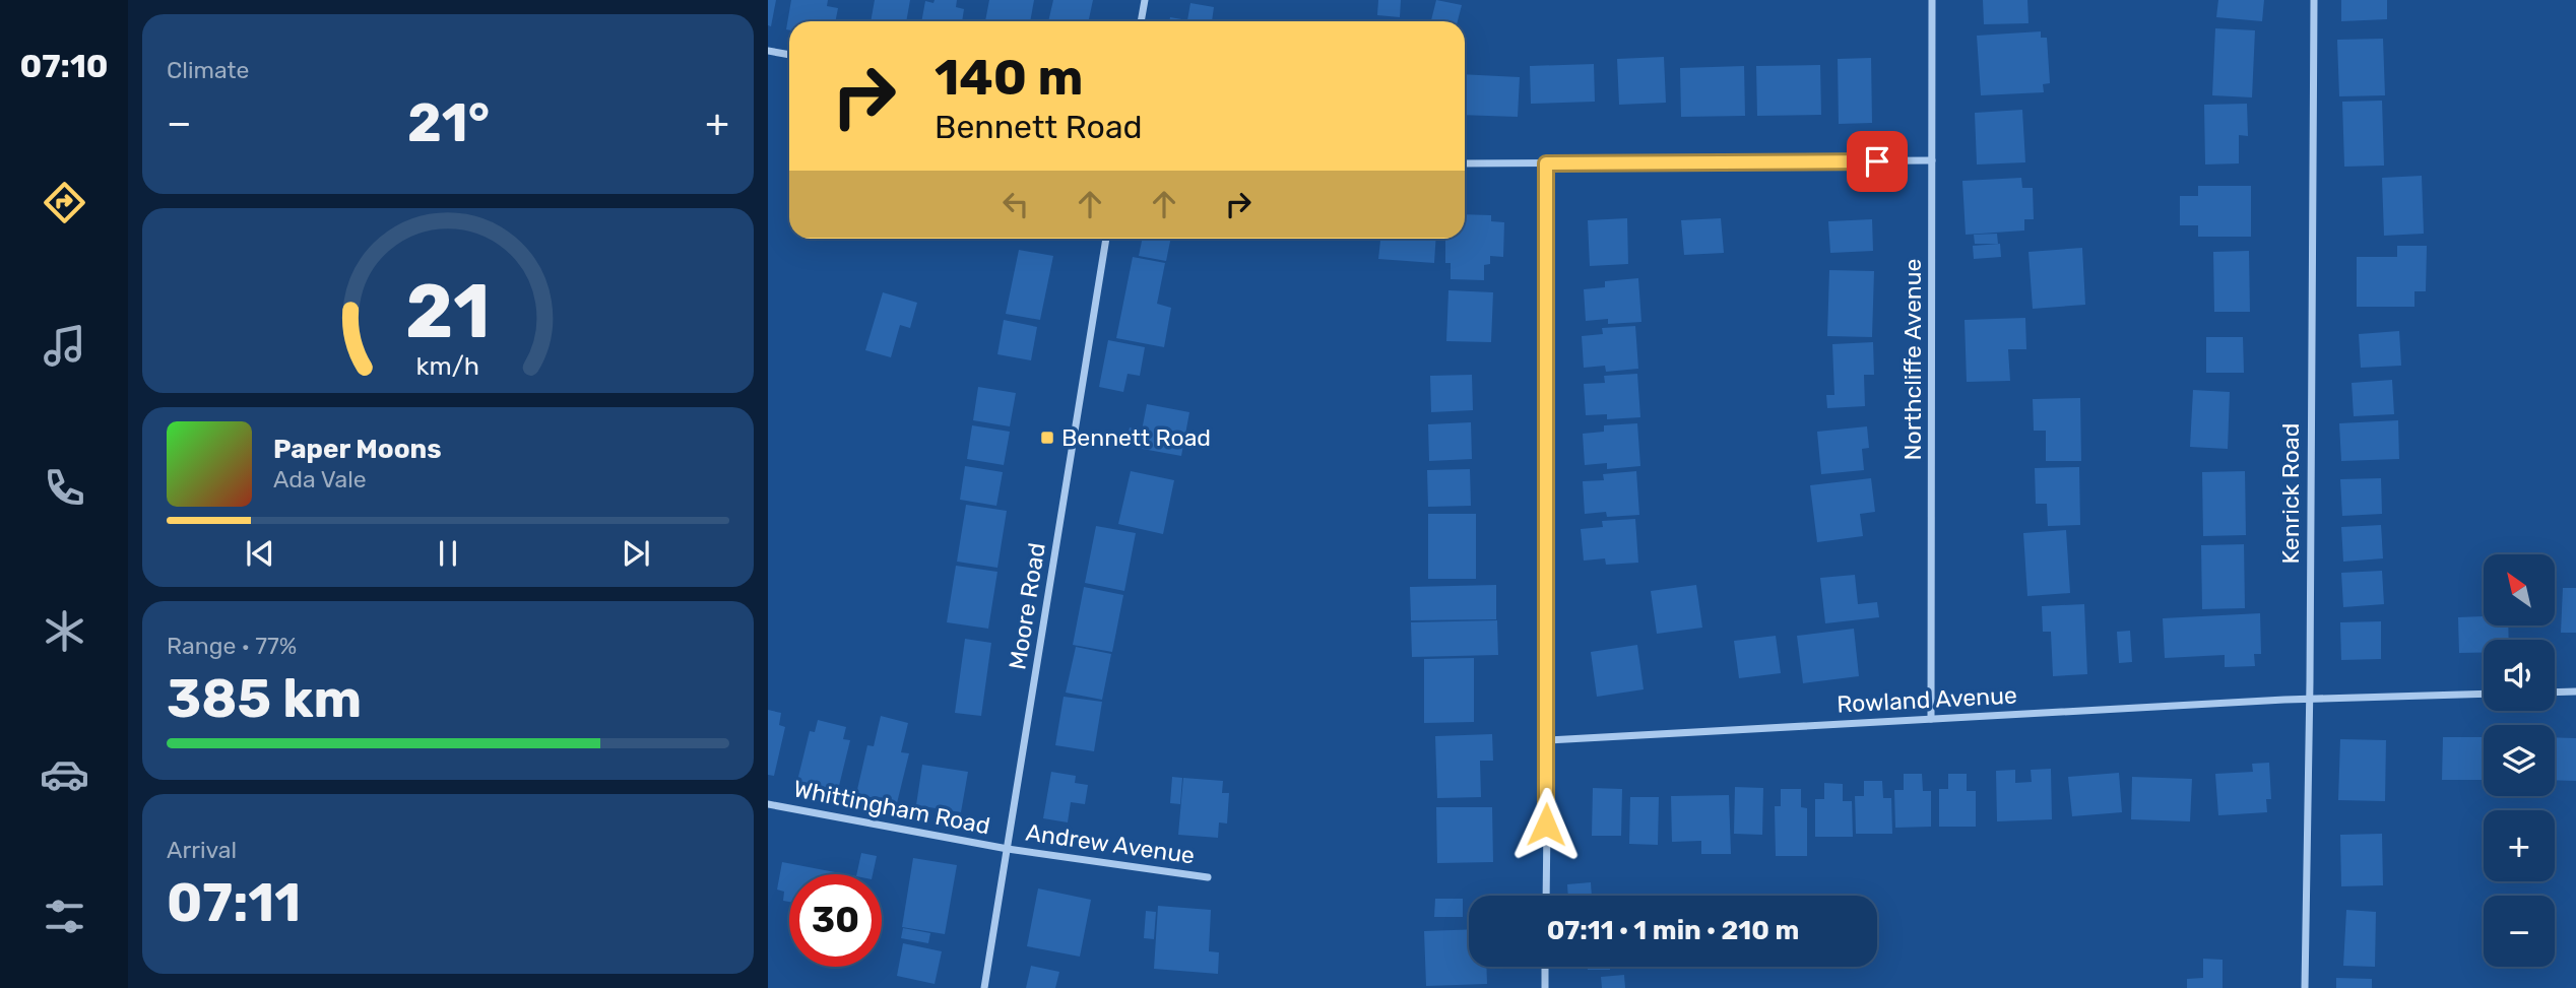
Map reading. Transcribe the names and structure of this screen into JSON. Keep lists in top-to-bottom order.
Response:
{
  "streets": {
    "street": [
      "Northcliffe Avenue",
      "Kenrick Road",
      "Moore Road",
      "Rowland Avenue",
      "Whittingham Road",
      "Andrew Avenue"
    ]
  },
  "crossings": [
    ["Northcliffe Avenue", "Rowland Avenue"],
    ["Kenrick Road", "Rowland Avenue"],
    ["Moore Road", "Whittingham Road"],
    ["Moore Road", "Andrew Avenue"],
    ["Whittingham Road", "Andrew Avenue"]
  ],
  "places": {
    "transit": ["Bennett Road"]
  },
  "north": "top left",
  "page": {
    "tabs": "07:10",
    "tile": [
      "Climate",
      ["Range · 77%", "385 km"],
      ["Arrival", "07:11"]
    ],
    "turn": ["140 m", "Bennett Road"],
    "heat": ["−", "21°", "+"],
    "song": ["Paper Moons", "Ada Vale"],
    "map_buttons": ["+", "−"],
    "limit": "30",
    "trip": "07:11 · 1 min · 210 m",
    "gauge": ["21", "km/h"]
  }
}
